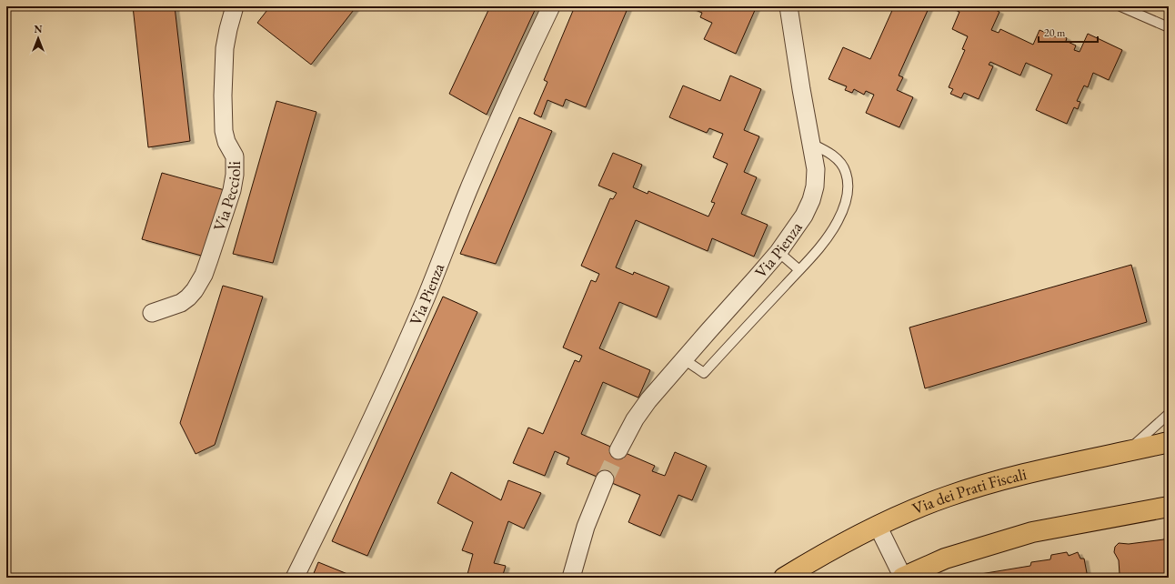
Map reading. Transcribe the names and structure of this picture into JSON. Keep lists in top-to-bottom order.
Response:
{
  "streets": {
    "main road": ["Via dei Prati Fiscali"],
    "street": ["Via Peccioli", "Via Pienza"]
  },
  "scale_bar": "20 m",
  "north": "top"
}
